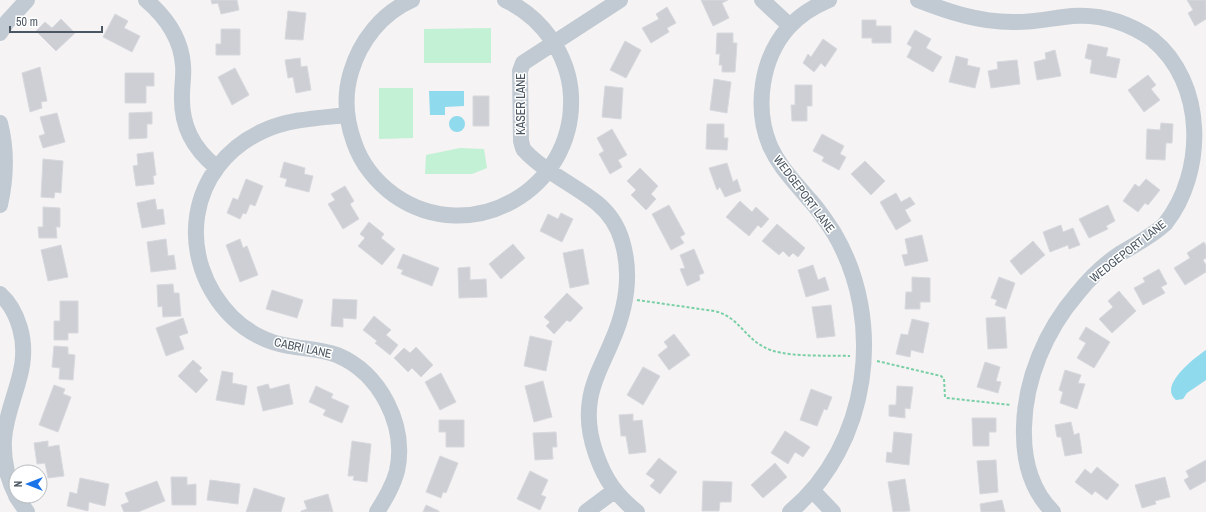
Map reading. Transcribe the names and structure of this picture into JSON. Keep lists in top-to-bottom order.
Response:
{
  "streets": {
    "street": ["KASER LANE", "WEDGEPORT LANE", "CABRI LANE"]
  },
  "scale_bar": "50 m",
  "north": "left"
}
